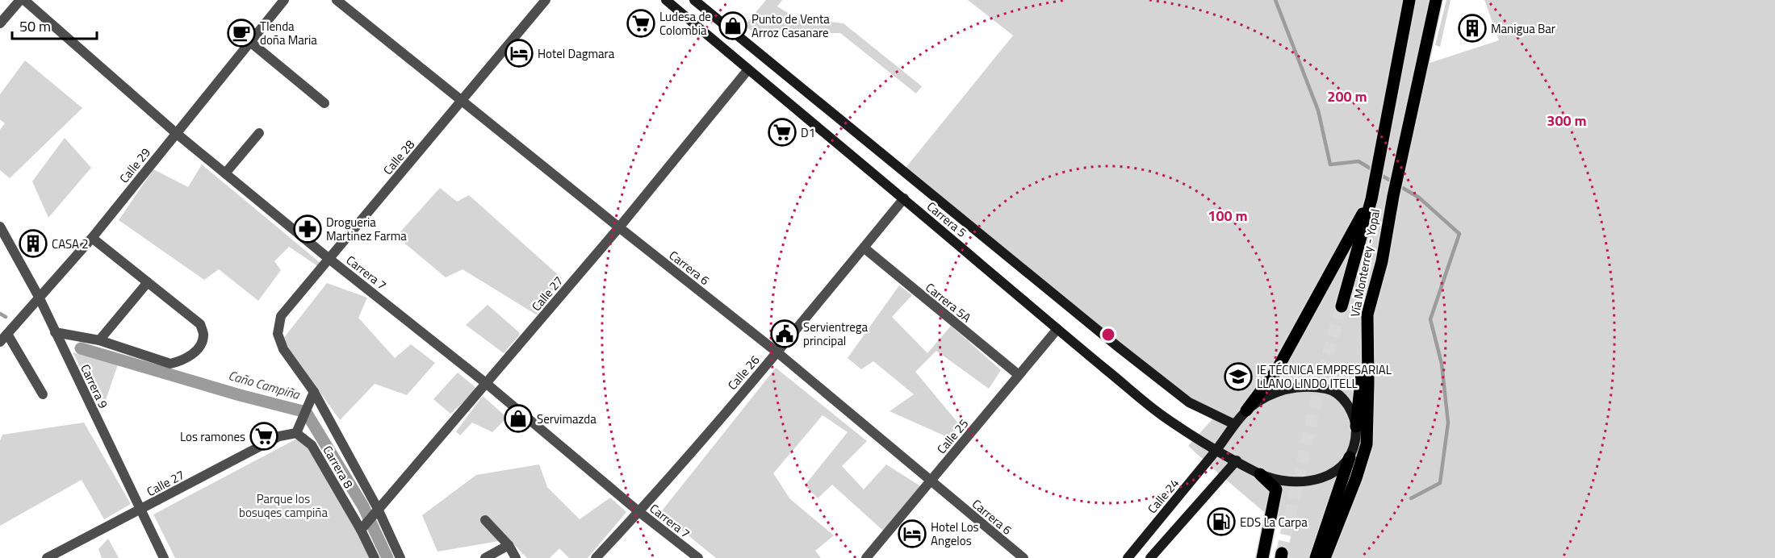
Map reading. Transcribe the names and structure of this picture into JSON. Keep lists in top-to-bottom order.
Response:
{
  "streets": {
    "main road": ["Carrera 5", "Vía Monterrey - Yopal", "Calle 24"],
    "street": [
      "Calle 28",
      "Calle 29",
      "Carrera 6",
      "Carrera 7",
      "Calle 27",
      "Carrera 5A",
      "Calle 26",
      "Carrera 9",
      "Calle 25",
      "Carrera 8"
    ]
  },
  "crossings": [
    ["Calle 28", "Carrera 6"],
    ["Calle 28", "Carrera 7"],
    ["Calle 28", "Carrera 8"],
    ["Calle 29", "Carrera 7"],
    ["Calle 29", "Carrera 9"],
    ["Carrera 5", "Calle 27"],
    ["Carrera 5", "Calle 26"],
    ["Carrera 5", "Calle 25"],
    ["Carrera 5", "Calle 24"],
    ["Carrera 6", "Calle 27"],
    ["Carrera 6", "Calle 26"],
    ["Carrera 6", "Calle 25"],
    ["Carrera 7", "Calle 27"],
    ["Carrera 7", "Calle 26"],
    ["Calle 27", "Carrera 9"],
    ["Calle 27", "Carrera 8"],
    ["Carrera 5A", "Calle 26"],
    ["Carrera 5A", "Calle 25"]
  ],
  "water": ["Caño Campiña"],
  "parks": ["Parque los bosuqes campiña"],
  "places": {
    "supermarket": ["Ludesa de Colombia", "D1", "Los ramones"],
    "shop": ["Punto de Venta Arroz Casanare", "Servimazda"],
    "building": ["Manigua Bar", "CASA 2"],
    "cafe": ["TIenda doña Maria"],
    "hotel": ["Hotel Dagmara", "Hotel Los Angelos"],
    "pharmacy": ["Drogueria Martinez Farma"],
    "public building": ["Servientrega principal"],
    "school or university": ["IE TÉCNICA EMPRESARIAL LLANO LINDO ITELL"],
    "fuel station": ["EDS La Carpa"]
  },
  "scale_bar": "50 m",
  "rings": ["200 m", "300 m", "100 m"]
}
